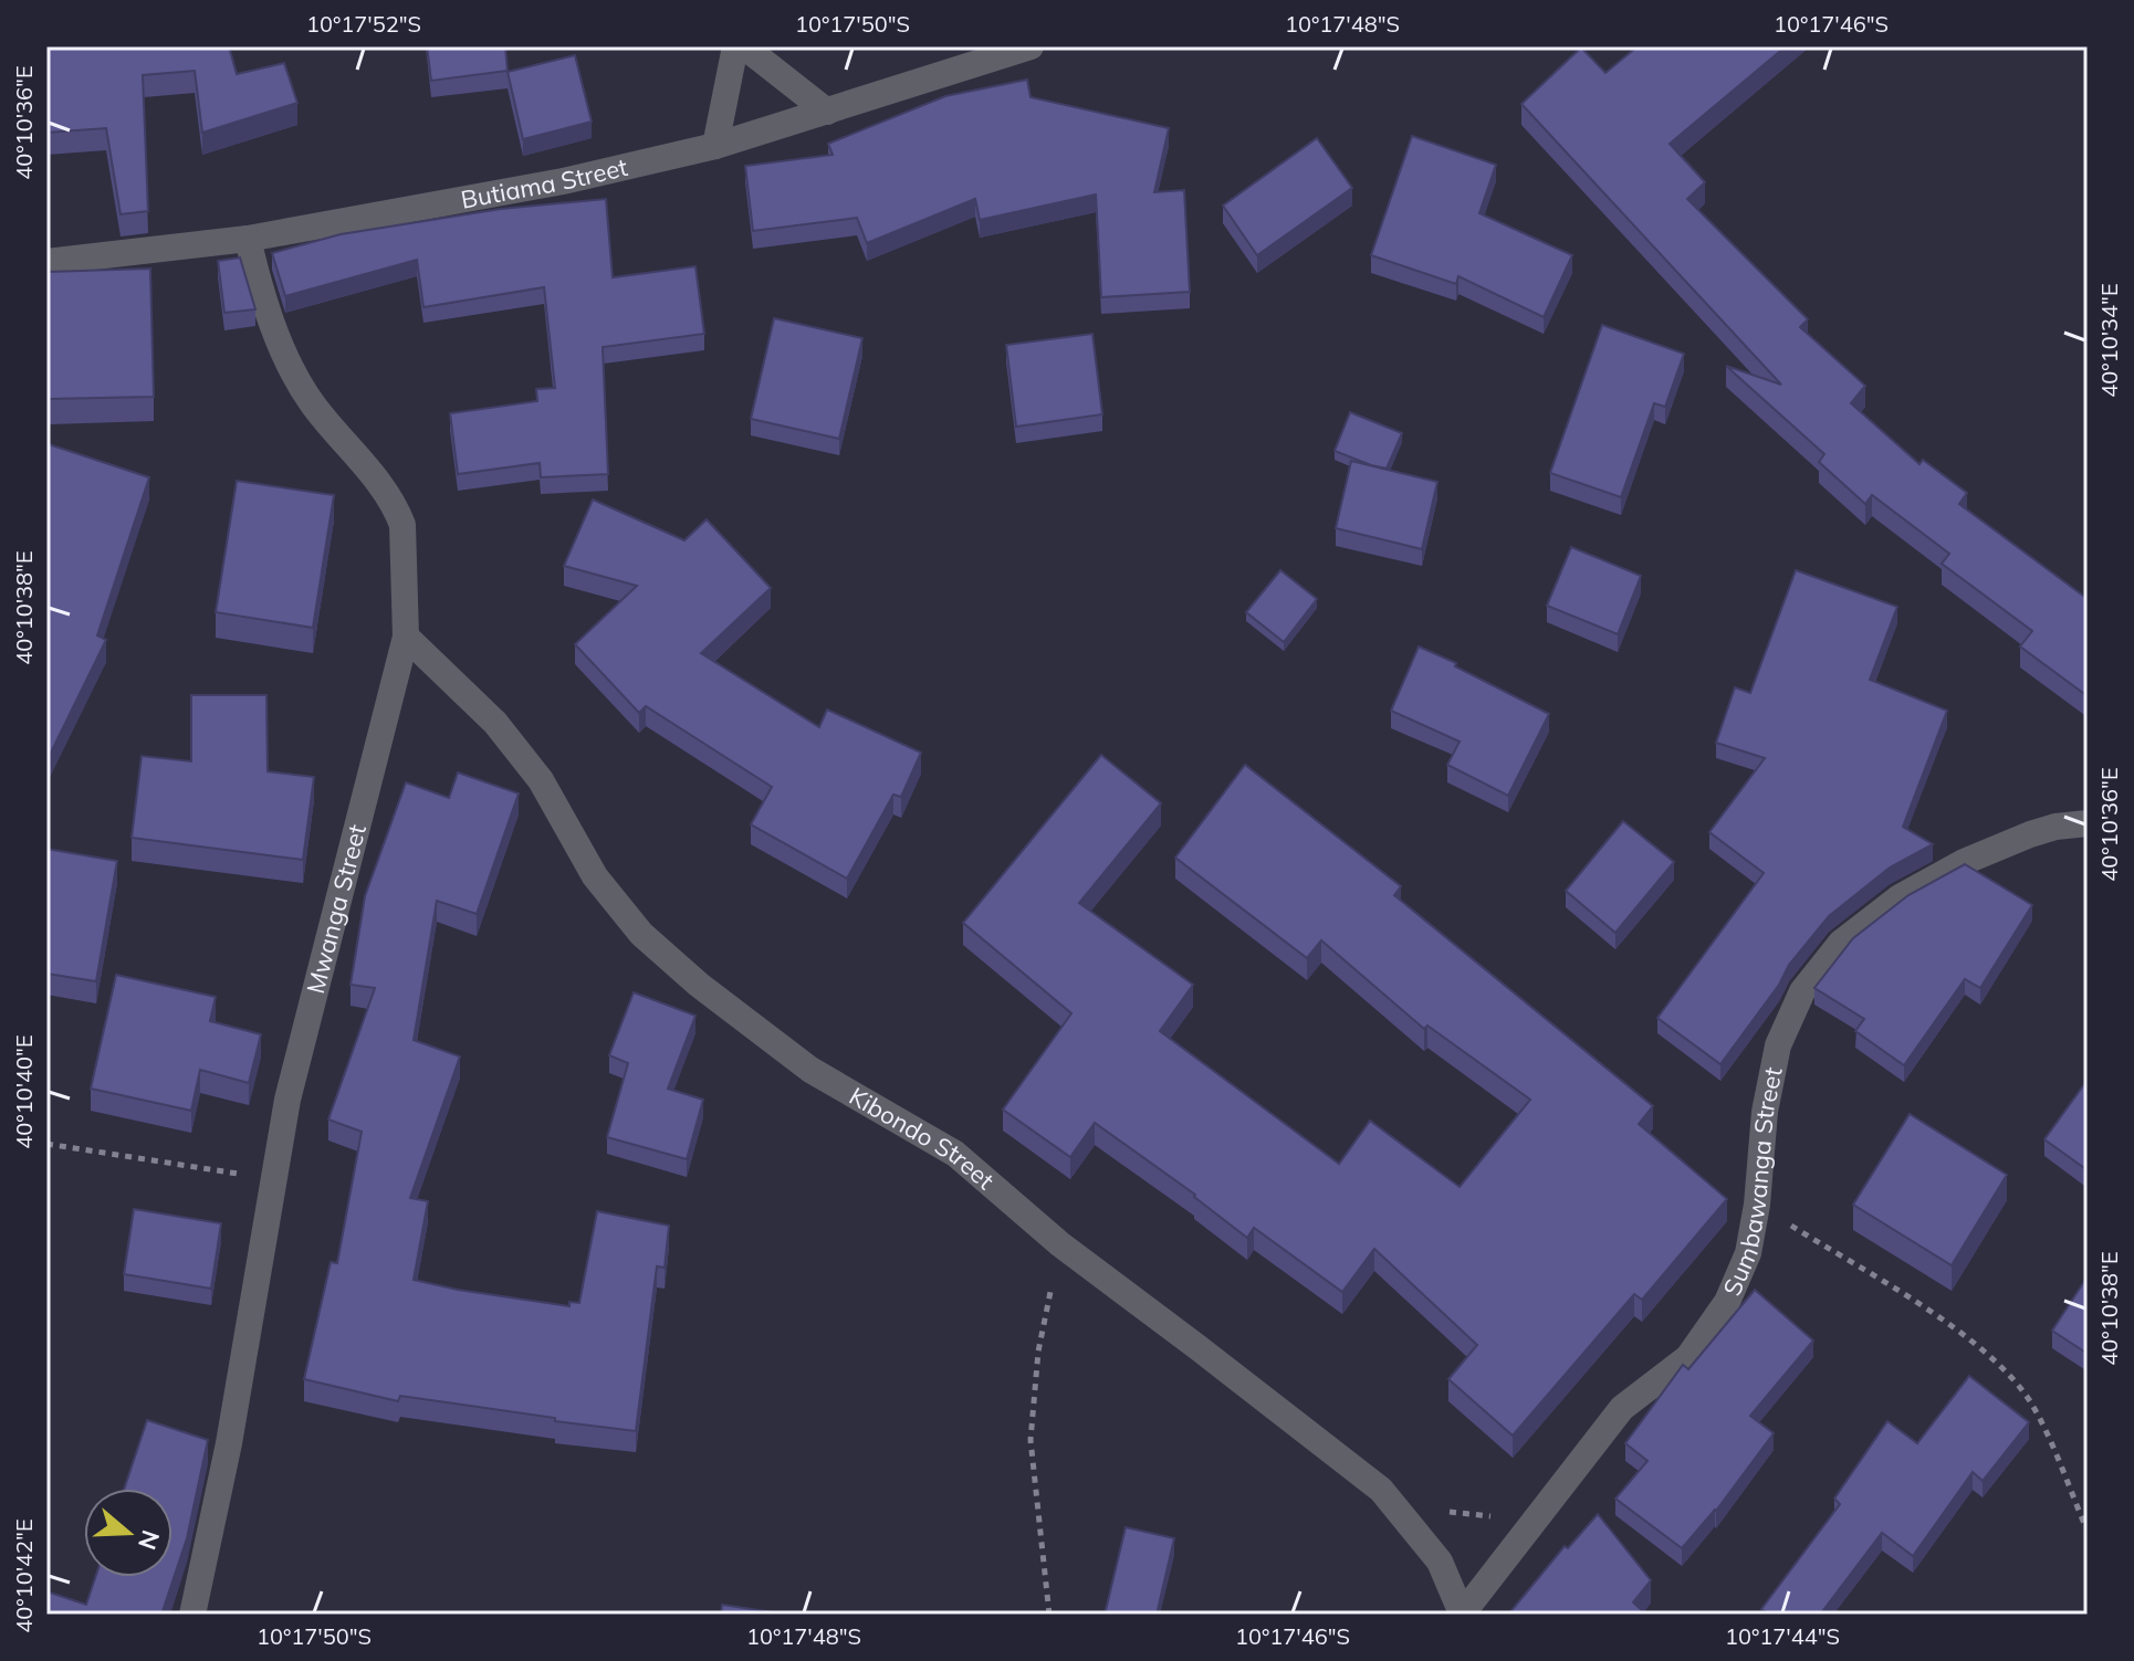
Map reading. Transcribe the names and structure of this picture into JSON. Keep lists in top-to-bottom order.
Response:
{
  "streets": {
    "street": [
      "Butiama Street",
      "Mwanga Street",
      "Kibondo Street",
      "Sumbawanga Street"
    ]
  },
  "crossings": [
    ["Butiama Street", "Mwanga Street"],
    ["Mwanga Street", "Kibondo Street"],
    ["Kibondo Street", "Sumbawanga Street"]
  ],
  "north": "right",
  "coordinates": [
    "10°17'52\"S",
    "10°17'50\"S",
    "10°17'48\"S",
    "10°17'46\"S",
    "40°10'36\"E",
    "40°10'34\"E",
    "40°10'38\"E",
    "40°10'40\"E",
    "40°10'42\"E",
    "10°17'44\"S"
  ]
}
